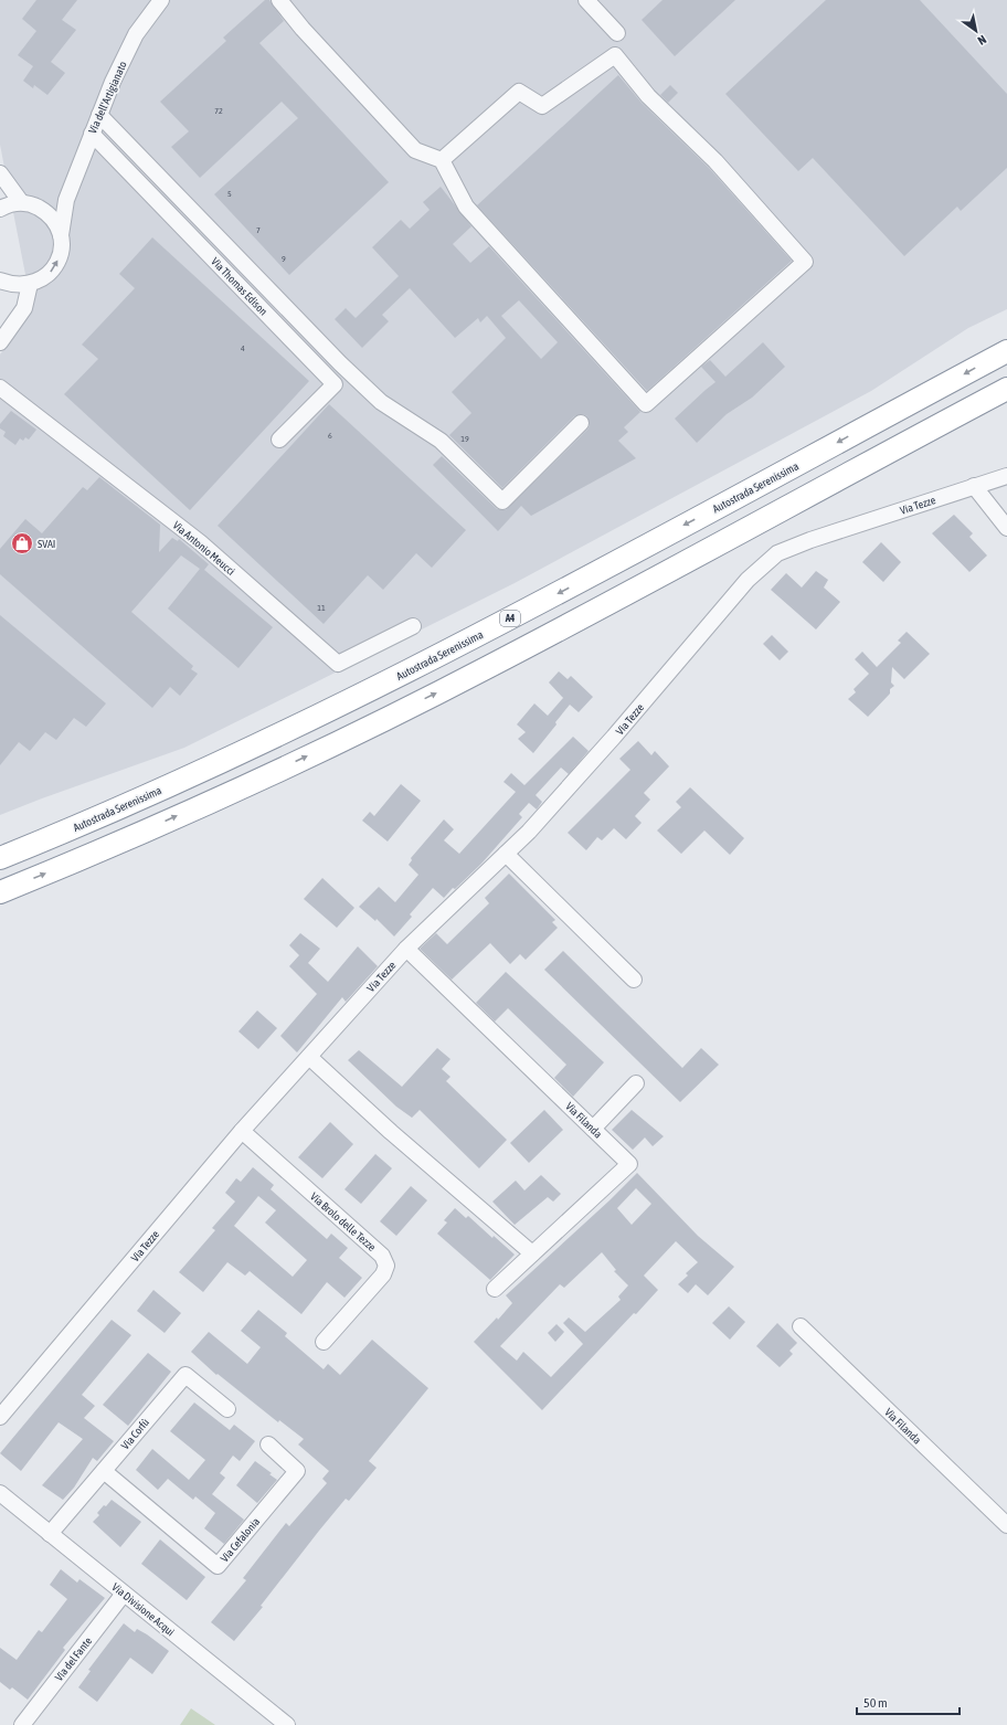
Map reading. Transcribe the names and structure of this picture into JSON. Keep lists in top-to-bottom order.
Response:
{
  "streets": {
    "highway": ["Autostrada Serenissima", "A4"],
    "street": [
      "Via dell'Artigianato",
      "Via Thomas Edison",
      "Via Tezze",
      "Via Antonio Meucci",
      "Via Filanda",
      "Via Brolo delle Tezze",
      "Via Corfù",
      "Via Cefalonia",
      "Via Divisione Acqui",
      "Via del Fante"
    ]
  },
  "crossings": [
    ["Via dell'Artigianato", "Via Thomas Edison"],
    ["Via Tezze", "Via Filanda"],
    ["Via Tezze", "Via Brolo delle Tezze"],
    ["Via Corfù", "Via Cefalonia"],
    ["Via Corfù", "Via Divisione Acqui"],
    ["Via Divisione Acqui", "Via del Fante"]
  ],
  "places": {
    "shop": ["SVAI"]
  },
  "house_numbers": [
    "72",
    "5",
    "7",
    "9",
    "4",
    "6",
    "19",
    "11"
  ],
  "scale_bar": "50 m",
  "north": "bottom right"
}
